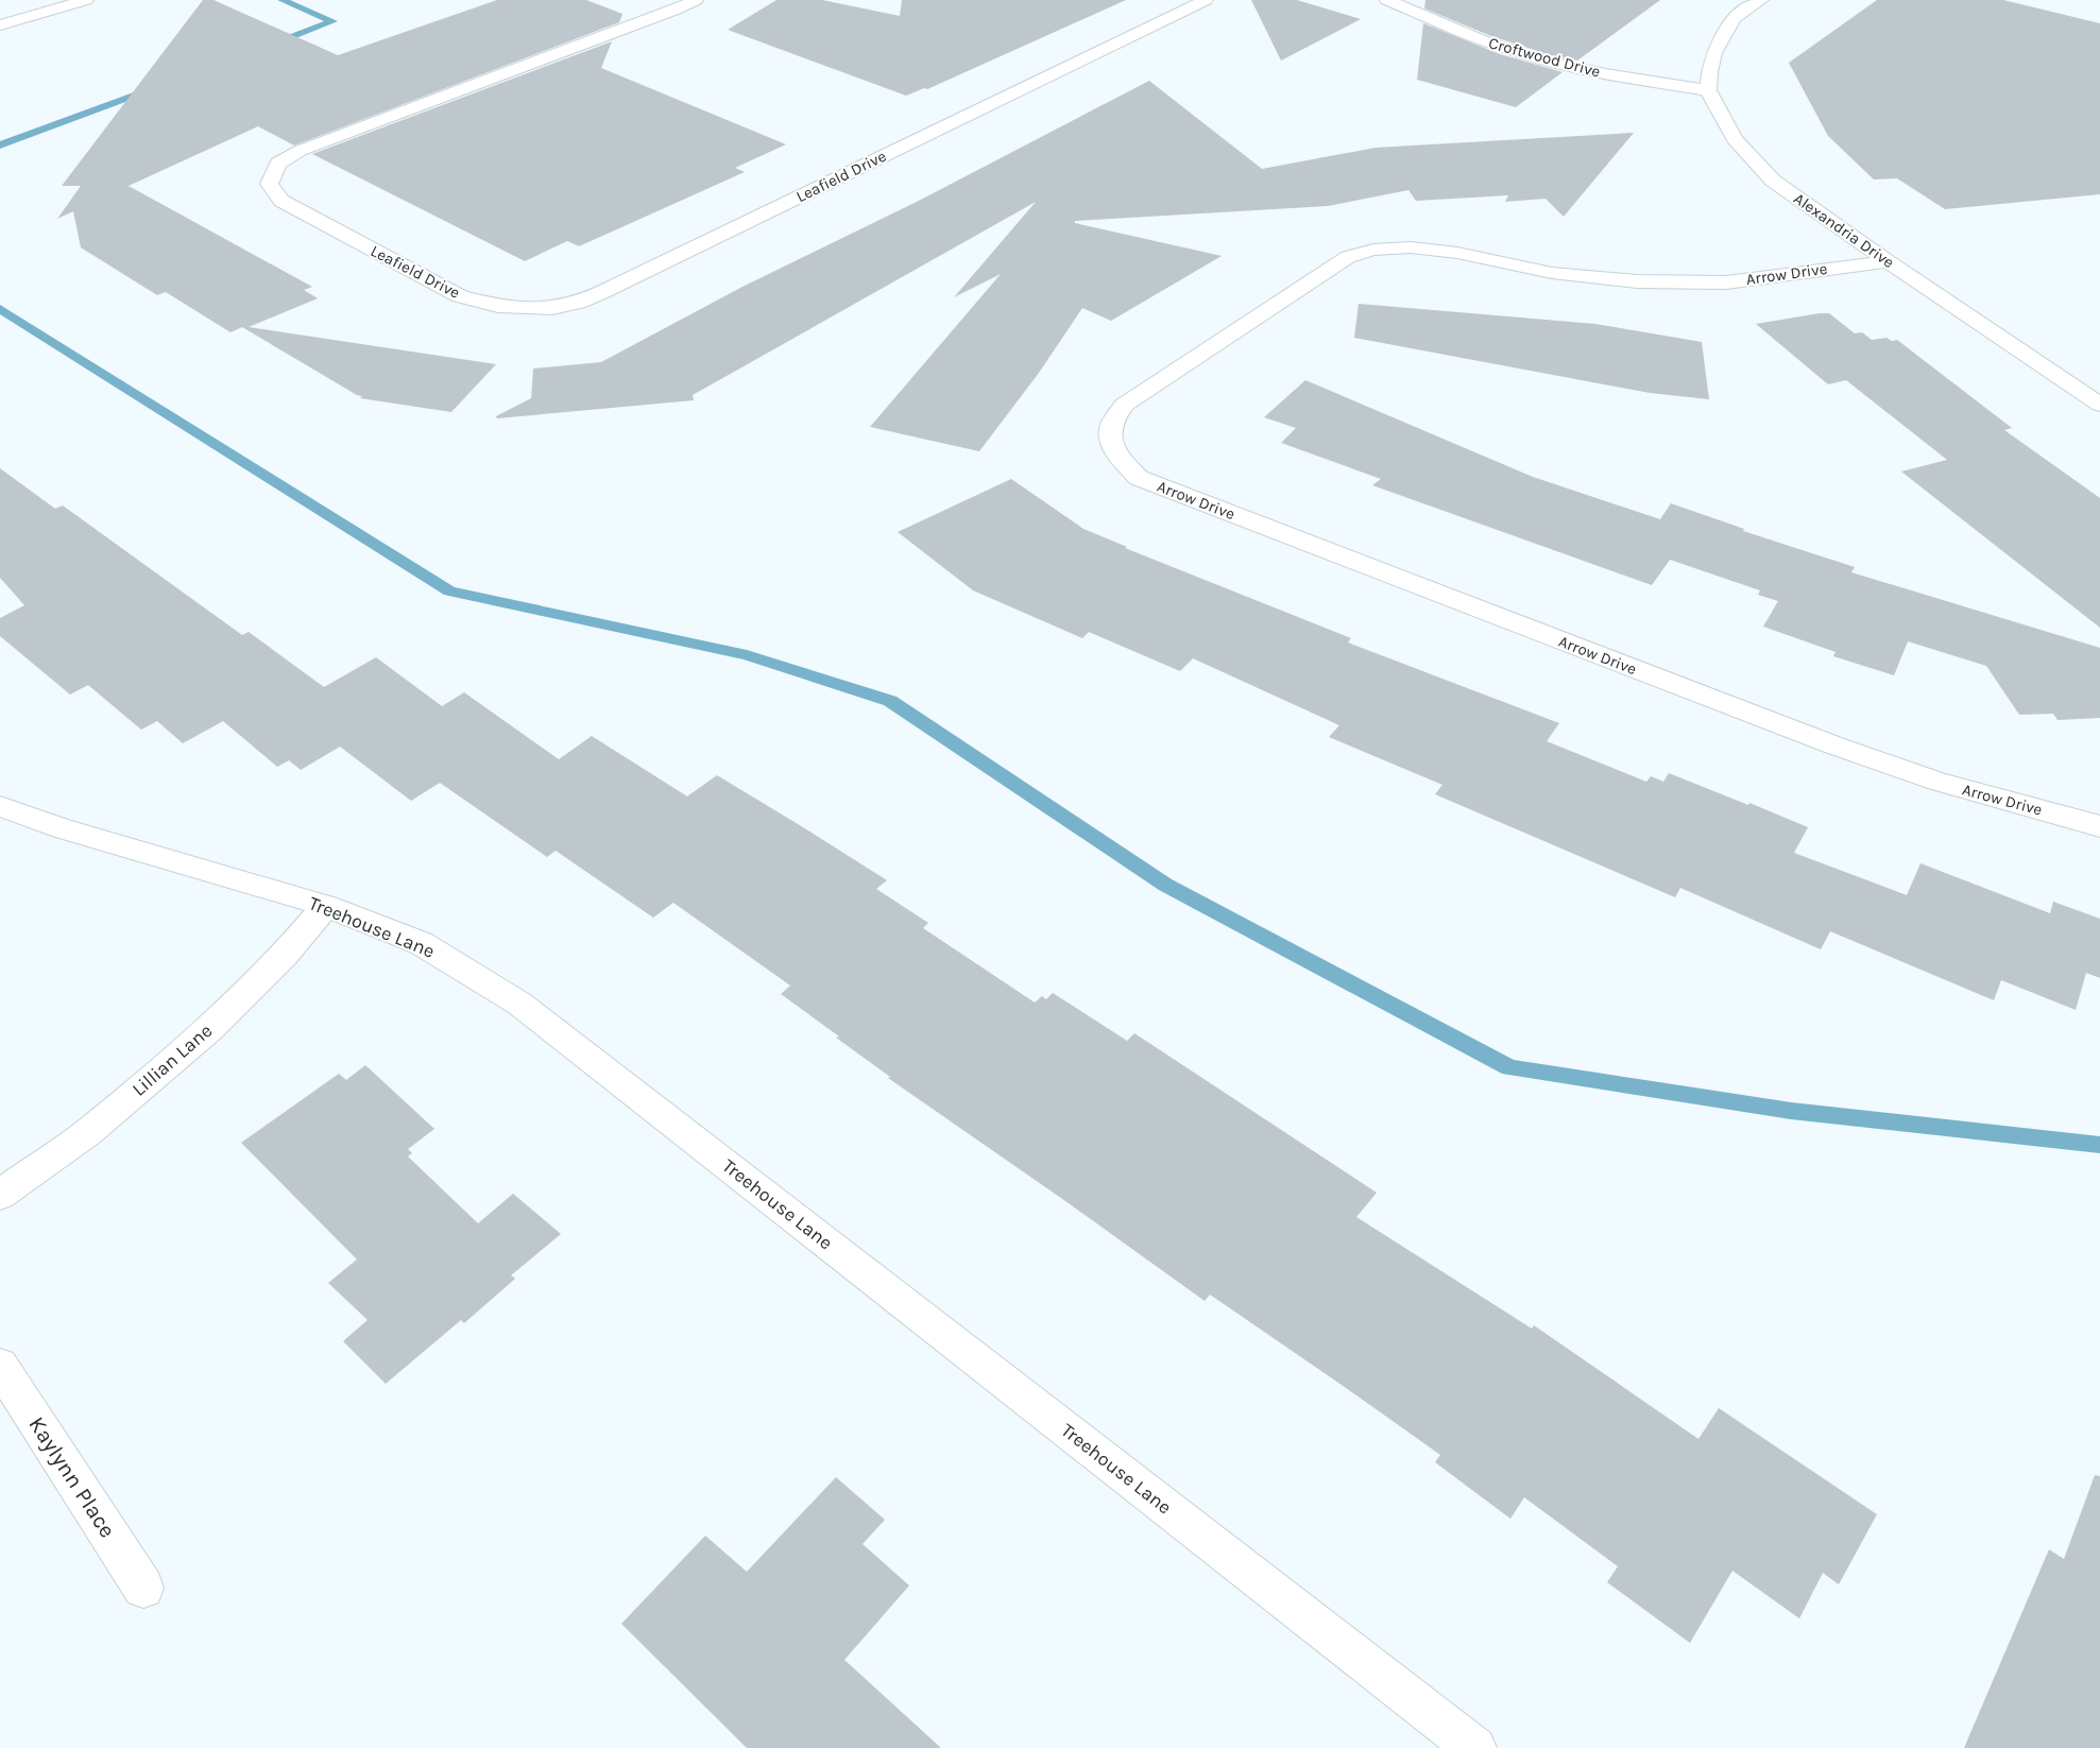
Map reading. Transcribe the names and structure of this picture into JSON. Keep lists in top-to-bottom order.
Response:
{
  "streets": {
    "street": [
      "Croftwood Drive",
      "Leafield Drive",
      "Alexandria Drive",
      "Arrow Drive",
      "Treehouse Lane",
      "Lillian Lane",
      "Kaylynn Place"
    ]
  },
  "crossings": [
    ["Croftwood Drive", "Alexandria Drive"],
    ["Alexandria Drive", "Arrow Drive"],
    ["Treehouse Lane", "Lillian Lane"]
  ]
}
